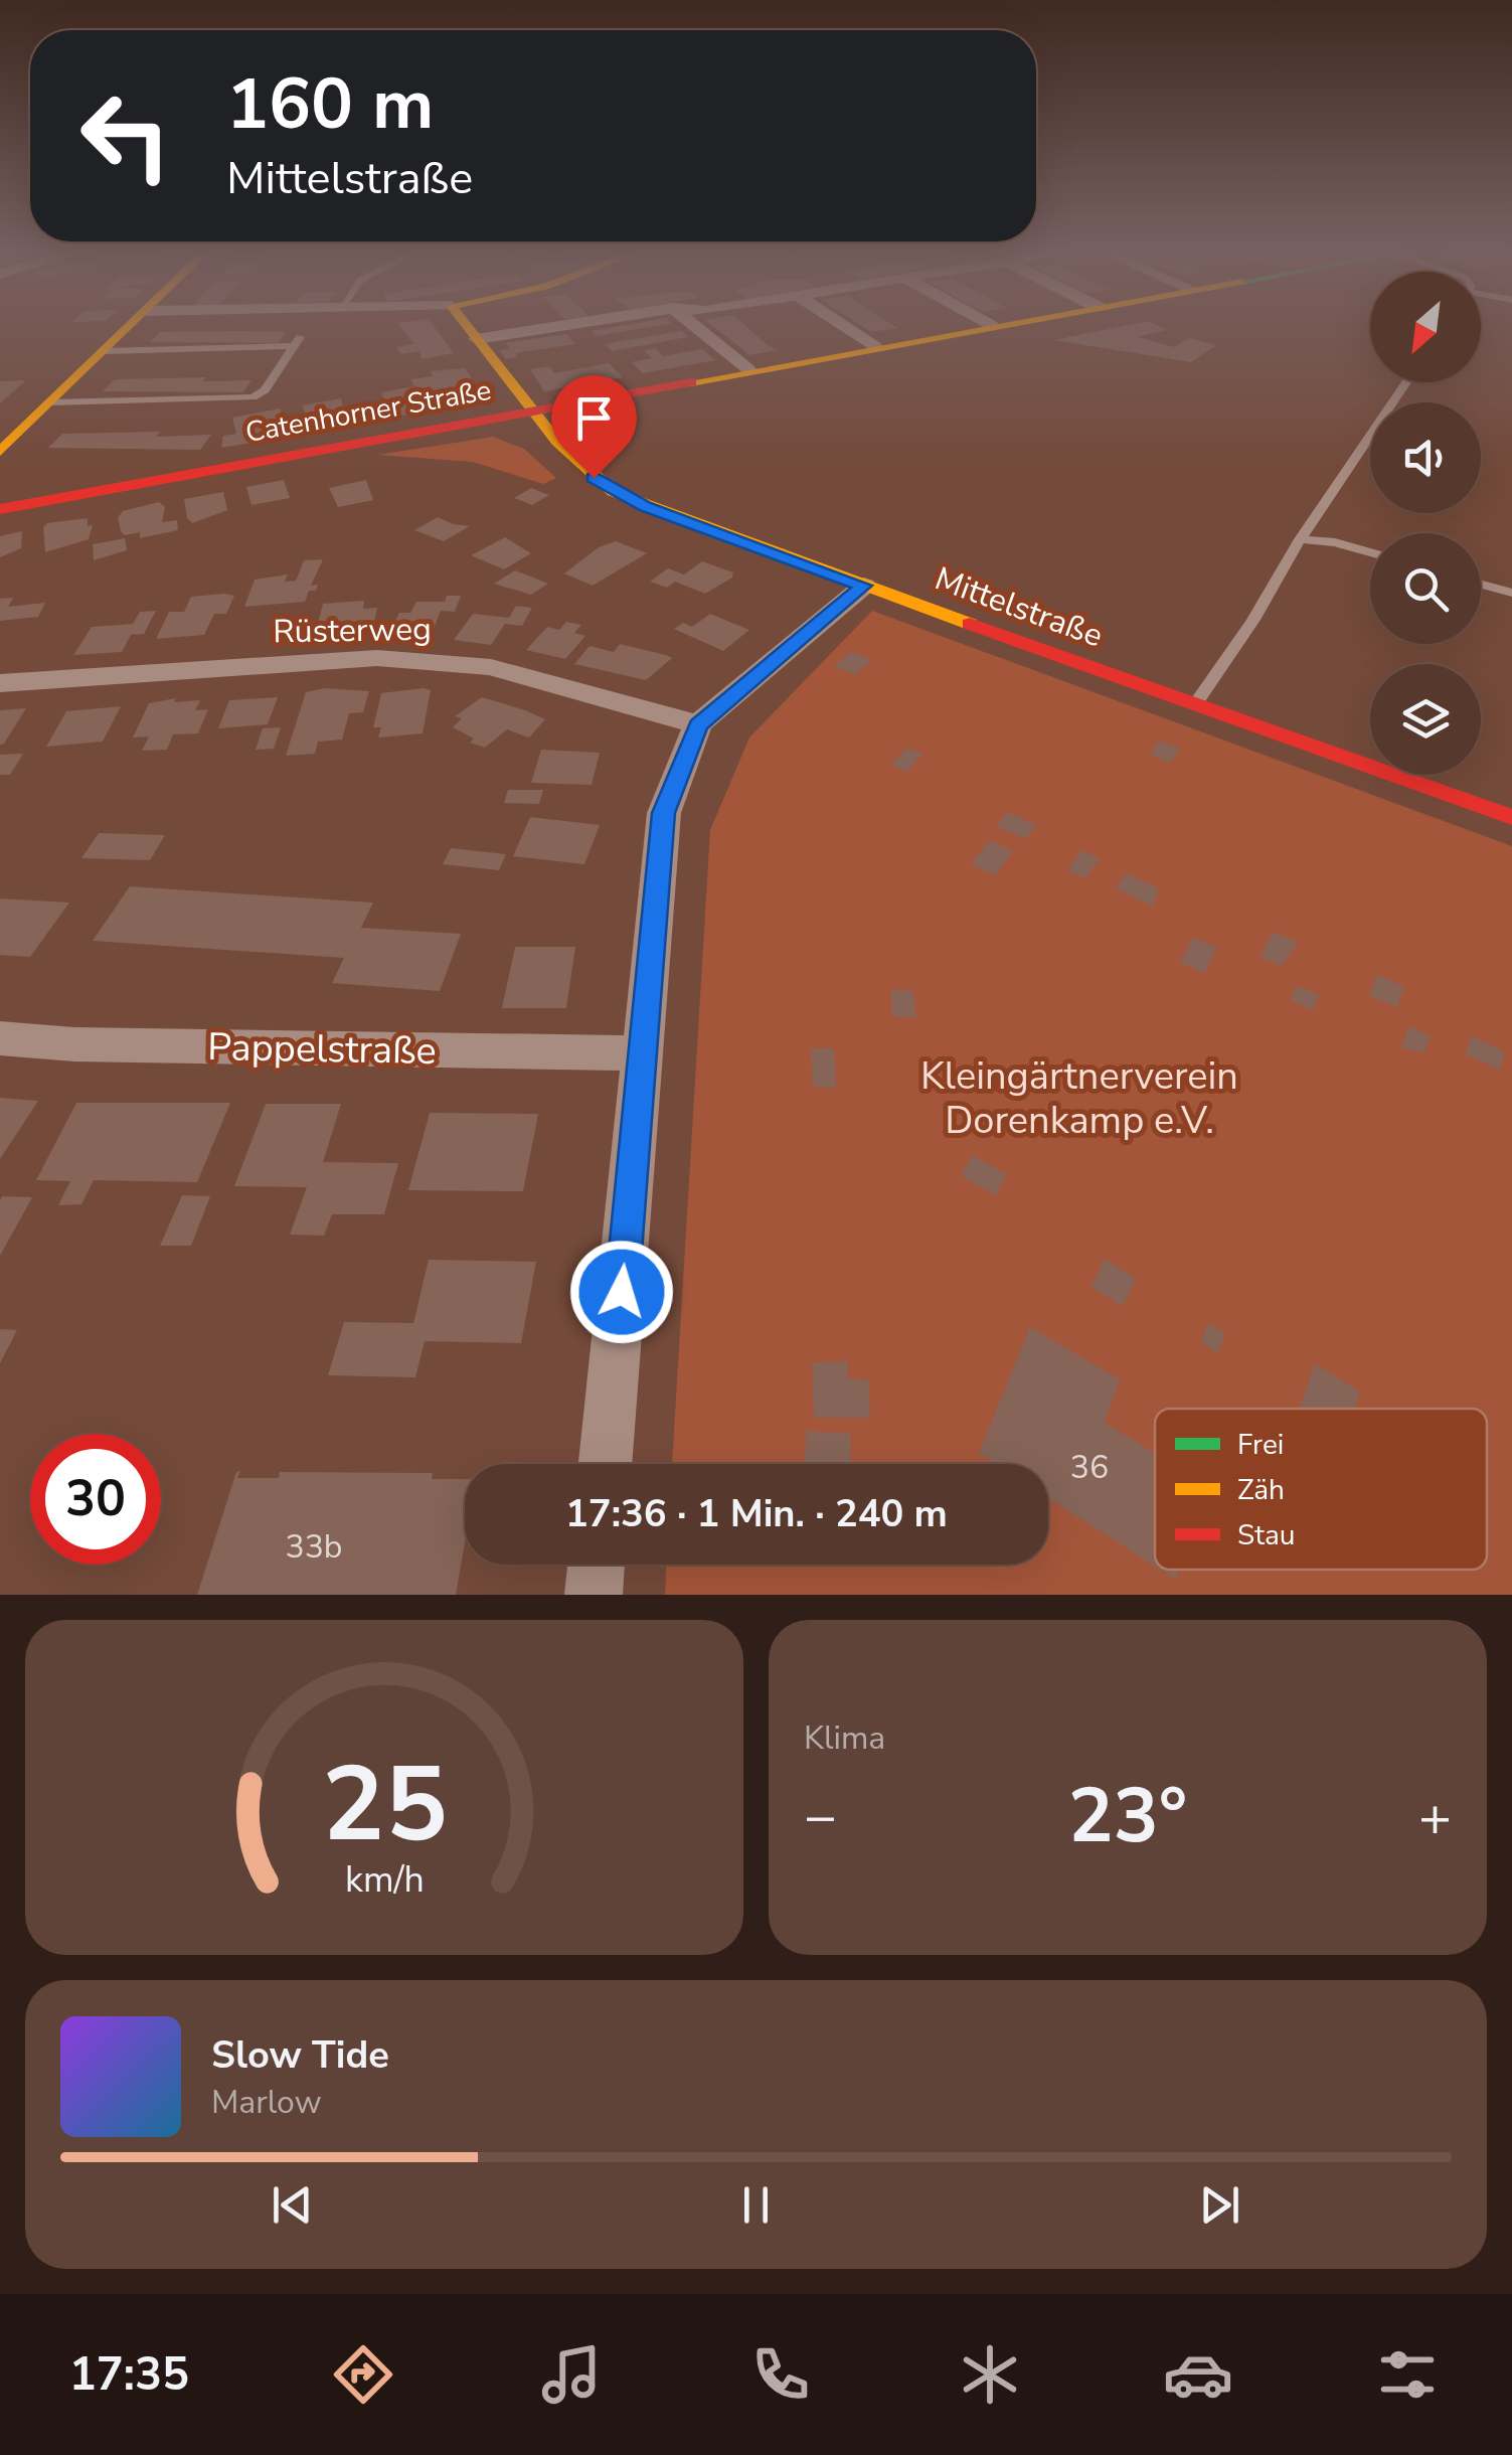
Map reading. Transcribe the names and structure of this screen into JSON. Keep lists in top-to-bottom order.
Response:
{
  "streets": {
    "street": [
      "Catenhorner Straße",
      "Mittelstraße",
      "Rüsterweg",
      "Pappelstraße"
    ]
  },
  "crossings": [
    ["Catenhorner Straße", "Mittelstraße"]
  ],
  "parks": ["Kleingärtnerverein Dorenkamp e.V."],
  "house_numbers": ["36", "33b"],
  "legend": ["Frei", "Zäh", "Stau"],
  "north": "bottom left",
  "page": {
    "turn": ["160 m", "Mittelstraße"],
    "limit": "30",
    "trip": "17:36 · 1 Min. · 240 m",
    "tile": "Klima",
    "heat": ["−", "23°", "+"],
    "song": ["Slow Tide", "Marlow"],
    "tabs": "17:35",
    "gauge": ["25", "km/h"]
  }
}
